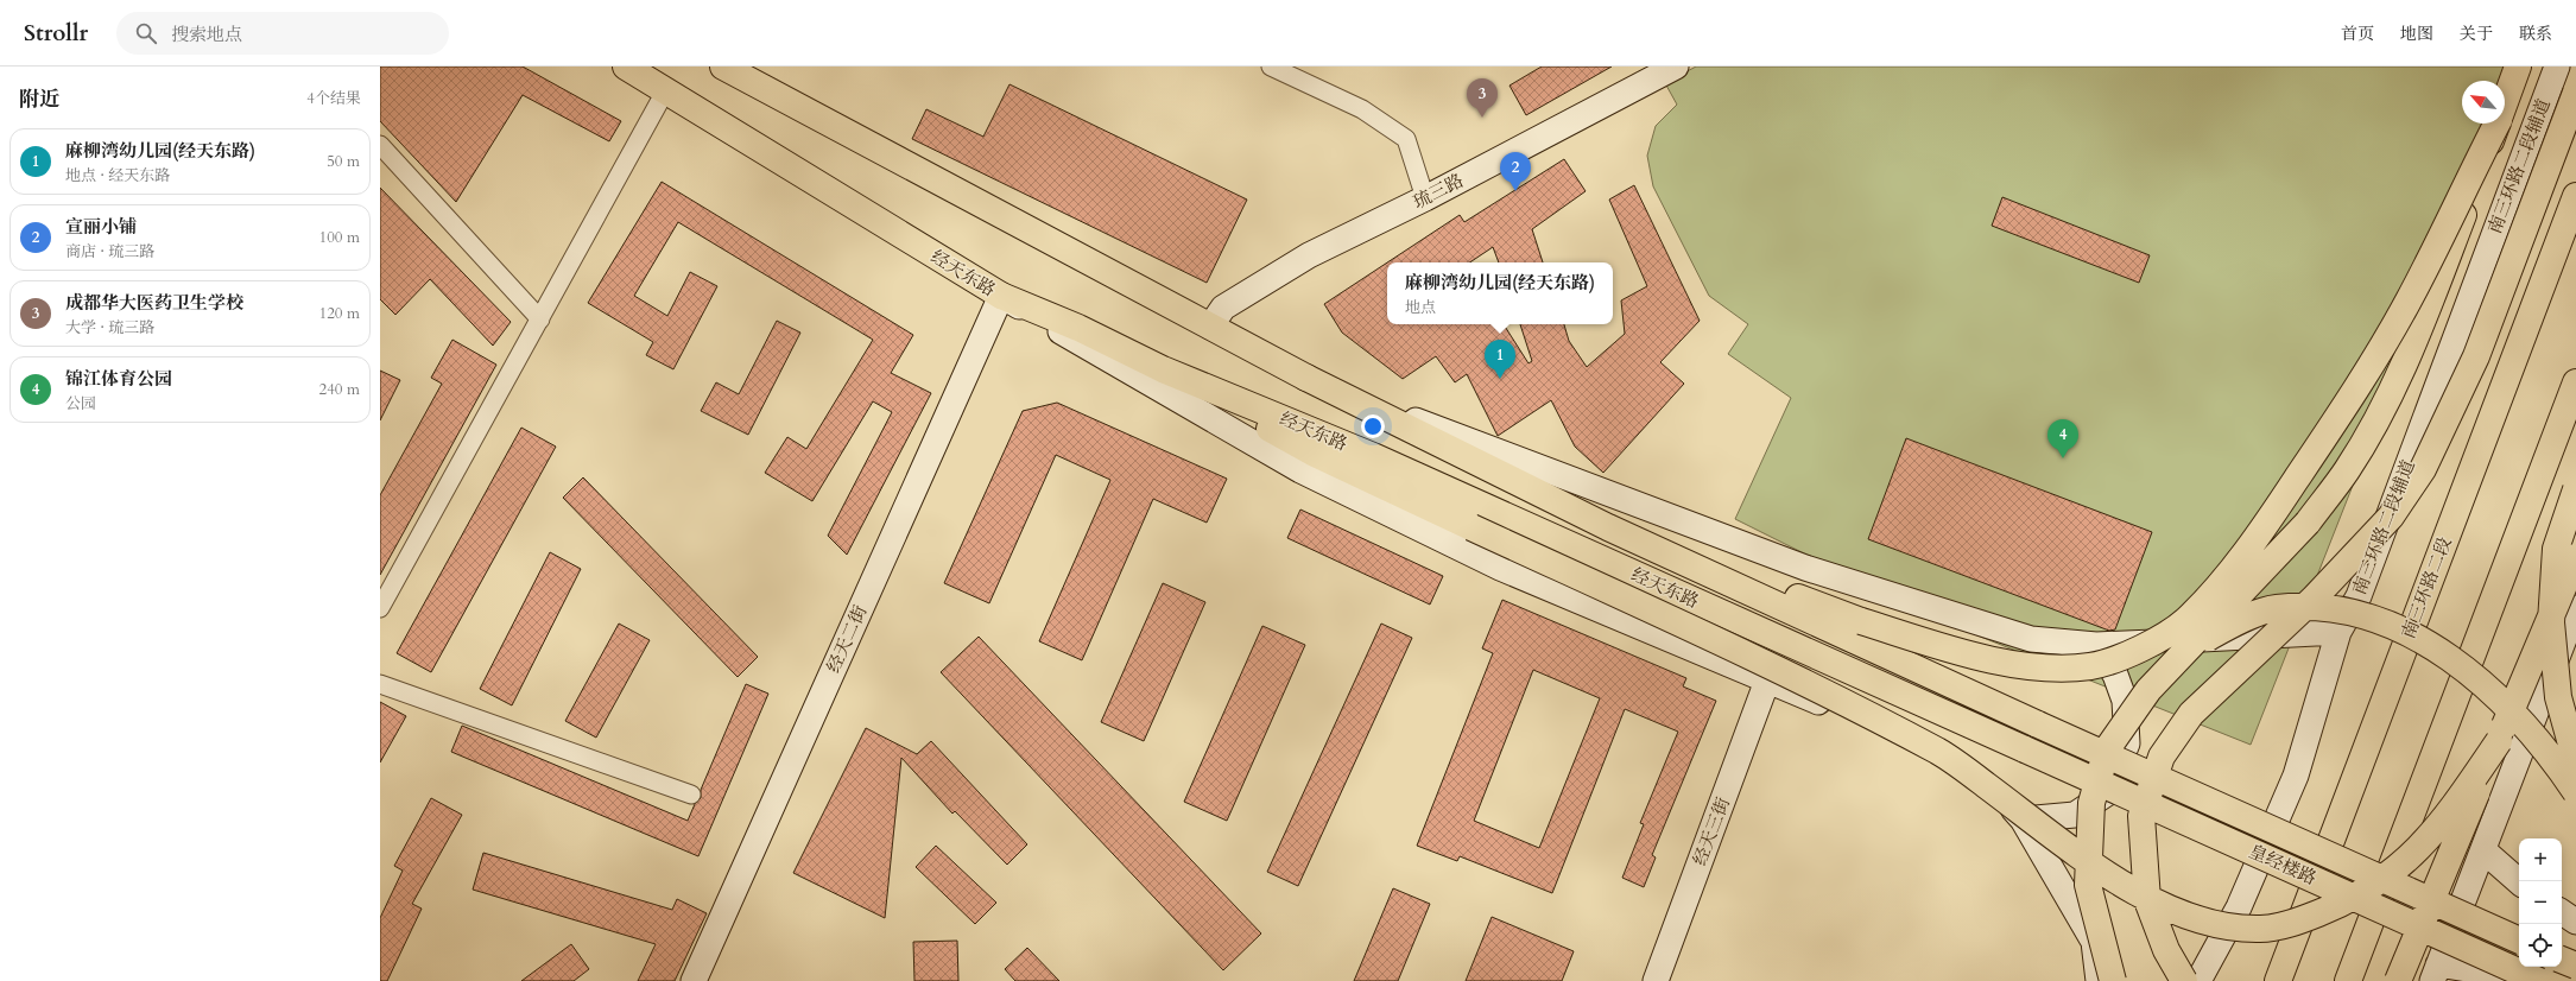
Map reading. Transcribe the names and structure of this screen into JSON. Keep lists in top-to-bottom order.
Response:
{
  "streets": {
    "main road": ["经天东路", "南三环路二段", "皇经楼路"],
    "street": [
      "南三环路二段辅道",
      "琉三路",
      "经天二街",
      "经天三街"
    ]
  },
  "crossings": [
    ["琉三路", "经天东路"],
    ["经天东路", "经天二街"],
    ["经天东路", "皇经楼路"]
  ],
  "north": "top left",
  "page": {
    "header": "Strollr",
    "search": "搜索地点",
    "nav": [
      "首页",
      "地图",
      "关于",
      "联系"
    ],
    "heading": ["附近", "4个结果"],
    "pins": [
      "3",
      "2",
      "1",
      "4"
    ],
    "list": [
      {
        "mark": "1",
        "name": "麻柳湾幼儿园(经天东路)",
        "note": "地点 · 经天东路",
        "value": "50 m"
      },
      {
        "mark": "2",
        "name": "宣丽小铺",
        "note": "商店 · 琉三路",
        "value": "100 m"
      },
      {
        "mark": "3",
        "name": "成都华大医药卫生学校",
        "note": "大学 · 琉三路",
        "value": "120 m"
      },
      {
        "mark": "4",
        "name": "锦江体育公园",
        "note": "公园",
        "value": "240 m"
      }
    ],
    "popup": ["麻柳湾幼儿园(经天东路)", "地点"],
    "map_buttons": ["+", "−"]
  }
}
